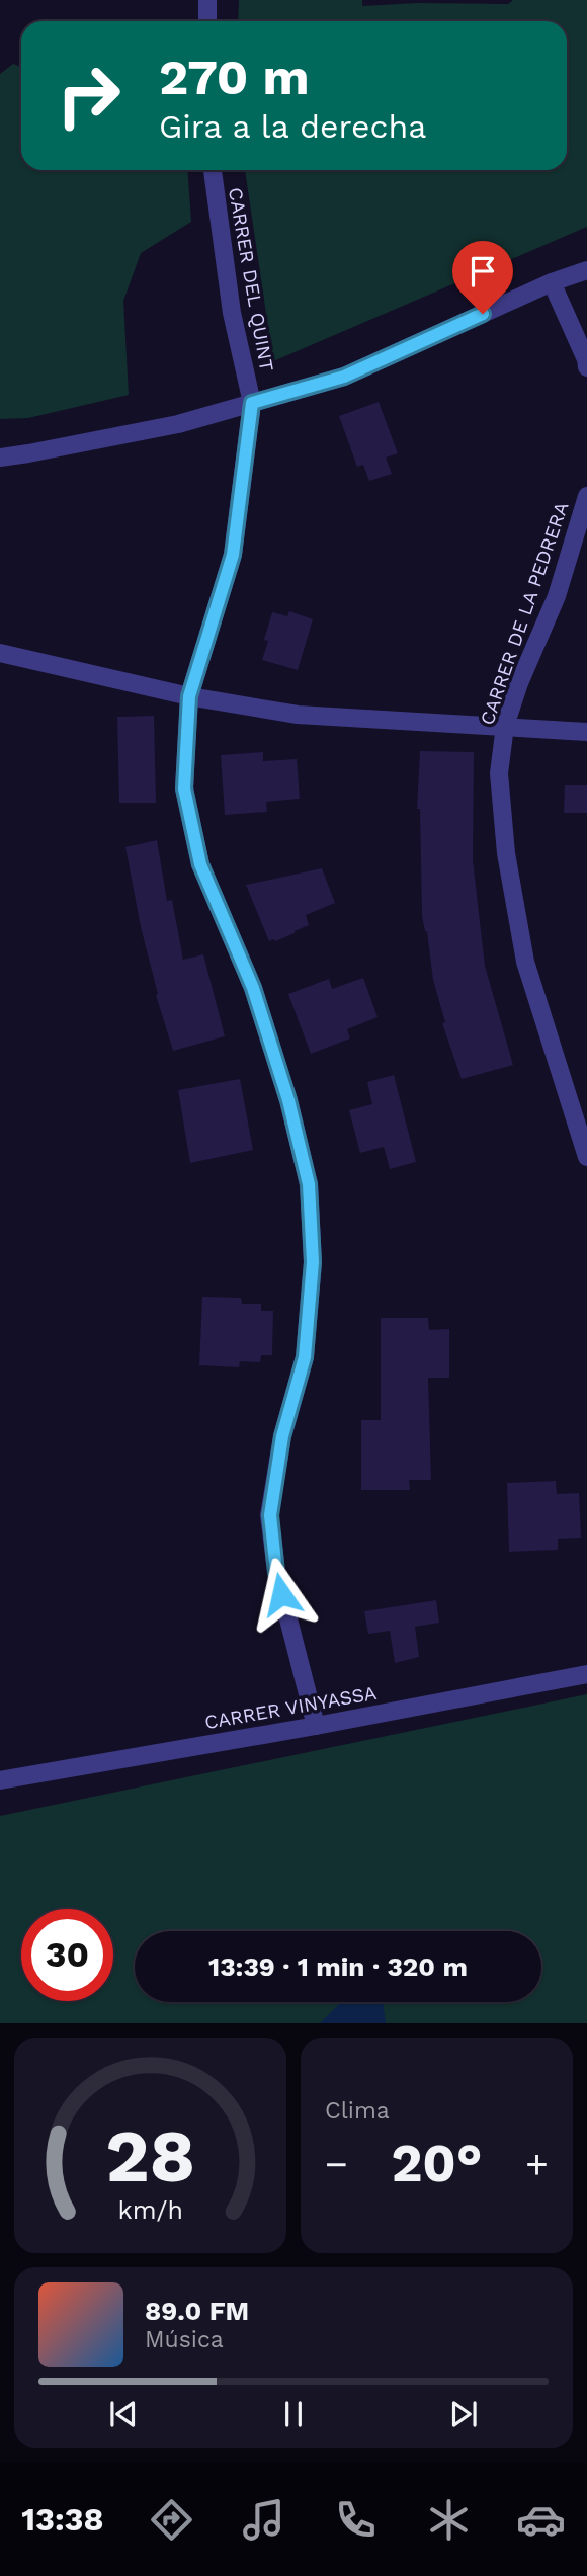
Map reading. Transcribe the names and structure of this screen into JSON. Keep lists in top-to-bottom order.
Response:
{
  "streets": {
    "street": ["CARRER DEL QUINT", "CARRER DE LA PEDRERA", "CARRER VINYASSA"]
  },
  "crossings": [
    ["CARRER DEL QUINT", "CARRER VINYASSA"]
  ],
  "page": {
    "turn": ["270 m", "Gira a la derecha"],
    "limit": "30",
    "trip": "13:39 · 1 min · 320 m",
    "tile": "Clima",
    "heat": ["−", "20°", "+"],
    "song": ["89.0 FM", "Música"],
    "tabs": "13:38",
    "gauge": ["28", "km/h"]
  }
}
